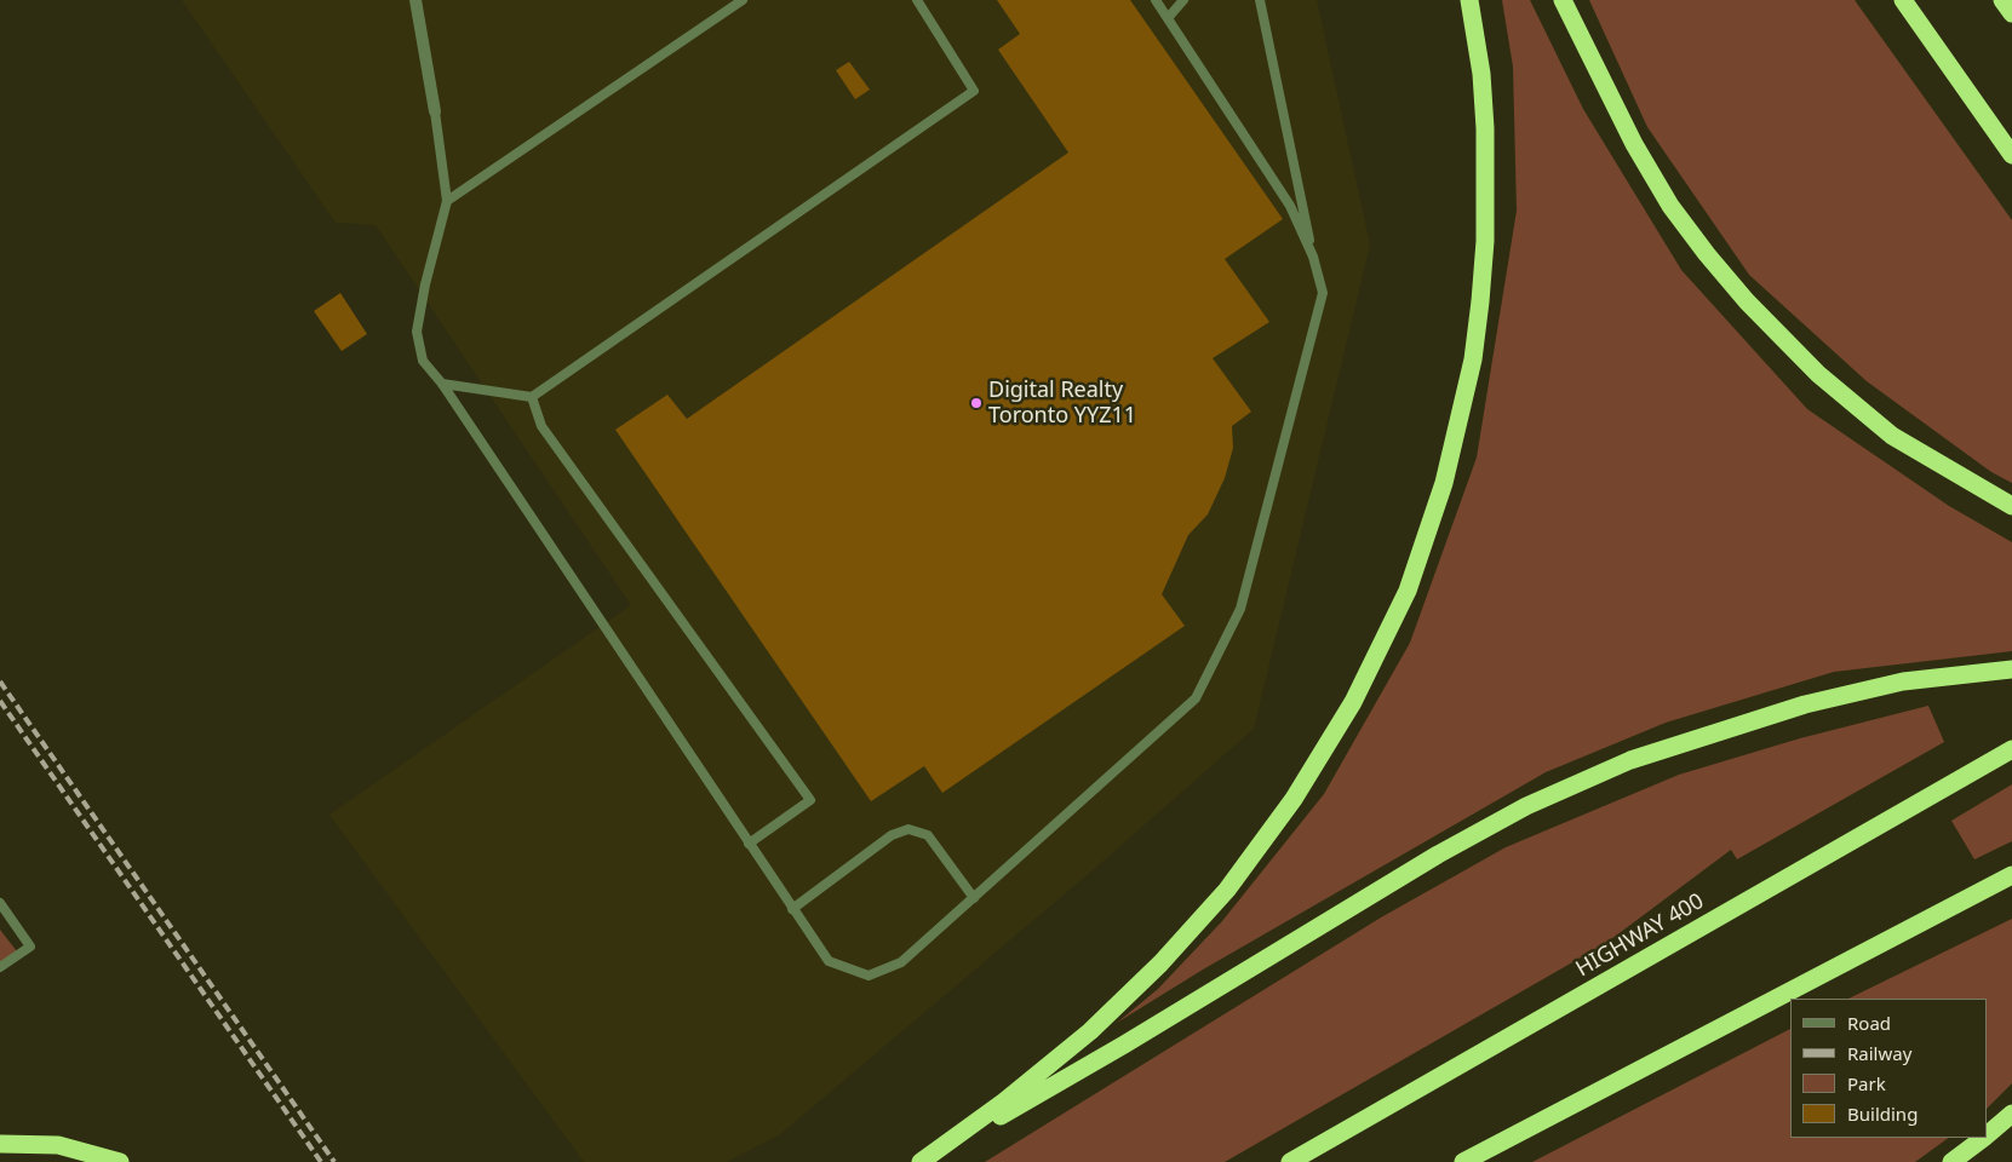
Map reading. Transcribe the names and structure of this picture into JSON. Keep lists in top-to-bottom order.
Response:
{
  "streets": {
    "highway": ["HIGHWAY 400"]
  },
  "places": ["Digital Realty Toronto YYZ11"],
  "legend": [
    "Road",
    "Railway",
    "Park",
    "Building"
  ]
}
